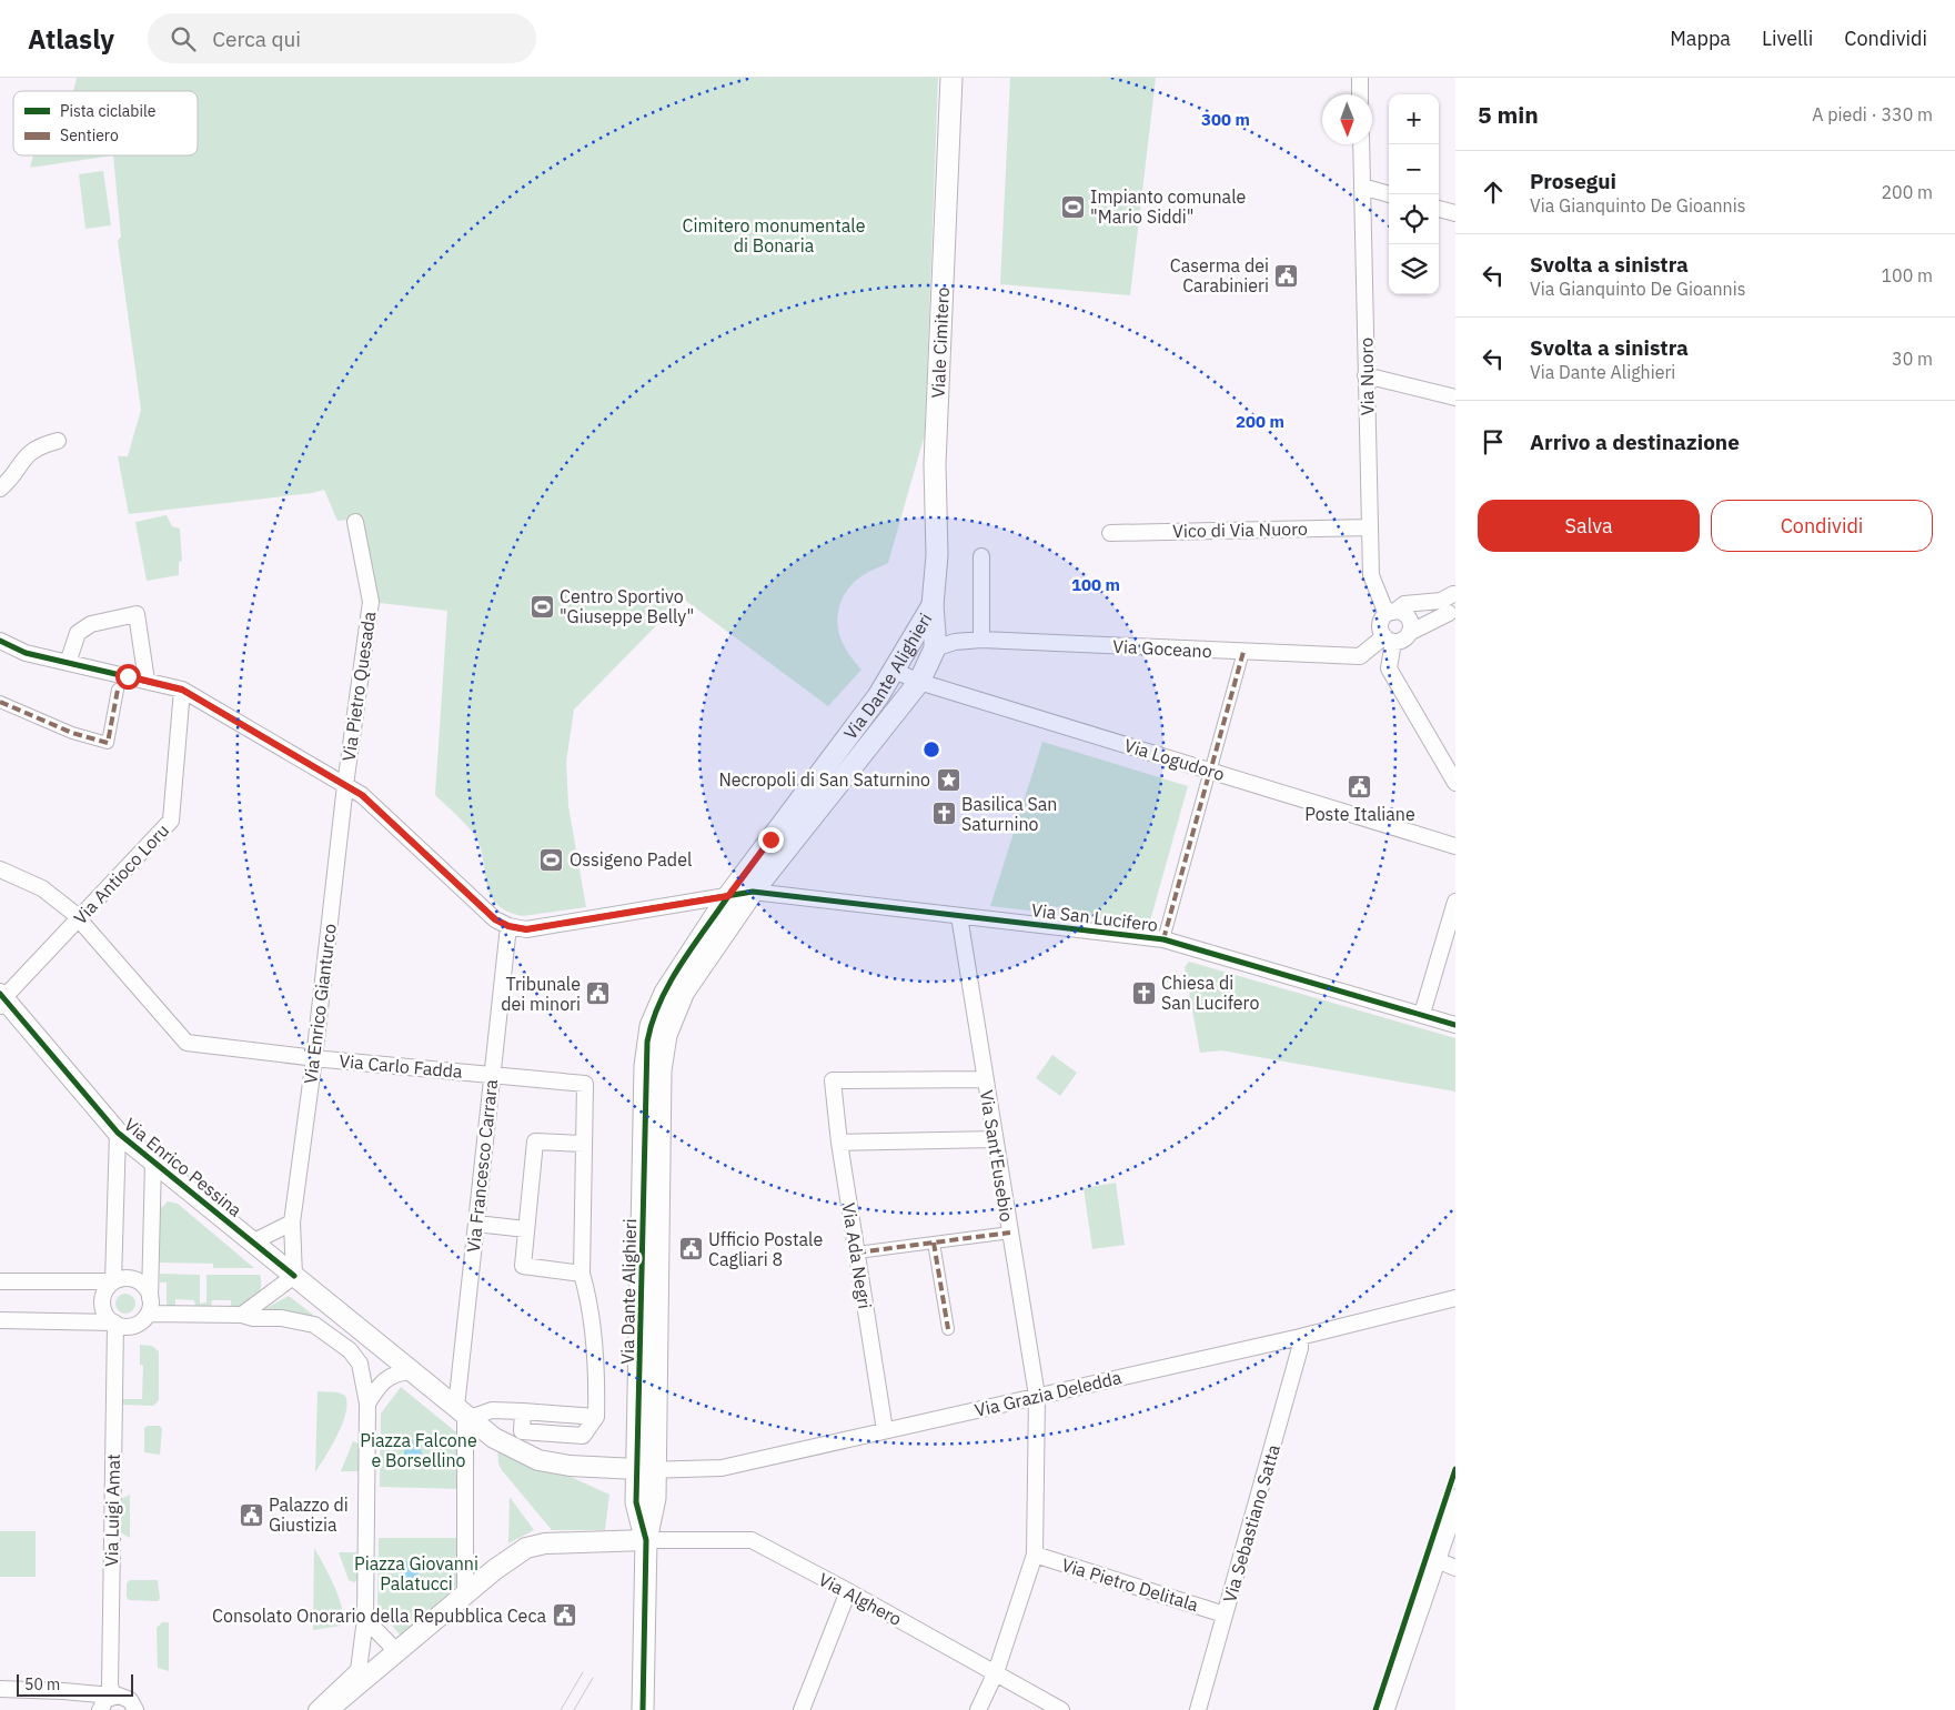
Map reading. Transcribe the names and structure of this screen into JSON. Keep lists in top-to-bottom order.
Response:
{
  "streets": {
    "main road": ["Viale Cimitero", "Via Dante Alighieri"],
    "street": [
      "Via Nuoro",
      "Vico di Via Nuoro",
      "Via Goceano",
      "Via Pietro Quesada",
      "Via Logudoro",
      "Via Antioco Loru",
      "Via San Lucifero",
      "Via Enrico Gianturco",
      "Via Carlo Fadda",
      "Via Sant'Eusebio",
      "Via Francesco Carrara",
      "Via Enrico Pessina",
      "Via Ada Negri",
      "Via Grazia Deledda",
      "Via Luigi Amat",
      "Via Sebastiano Satta",
      "Via Pietro Delitala",
      "Via Alghero"
    ]
  },
  "crossings": [
    ["Viale Cimitero", "Via Dante Alighieri"],
    ["Via Nuoro", "Vico di Via Nuoro"],
    ["Via Nuoro", "Via Goceano"],
    ["Via Goceano", "Via Dante Alighieri"],
    ["Via Dante Alighieri", "Via Logudoro"],
    ["Via Dante Alighieri", "Via San Lucifero"],
    ["Via Dante Alighieri", "Via Enrico Pessina"],
    ["Via Dante Alighieri", "Via Grazia Deledda"],
    ["Via Dante Alighieri", "Via Alghero"],
    ["Via Pietro Quesada", "Via Enrico Gianturco"],
    ["Via Antioco Loru", "Via Carlo Fadda"],
    ["Via Antioco Loru", "Via Enrico Pessina"],
    ["Via San Lucifero", "Via Sant'Eusebio"],
    ["Via San Lucifero", "Via Francesco Carrara"],
    ["Via Enrico Gianturco", "Via Carlo Fadda"],
    ["Via Enrico Gianturco", "Via Enrico Pessina"],
    ["Via Carlo Fadda", "Via Francesco Carrara"],
    ["Via Sant'Eusebio", "Via Ada Negri"],
    ["Via Sant'Eusebio", "Via Grazia Deledda"],
    ["Via Sant'Eusebio", "Via Pietro Delitala"],
    ["Via Sant'Eusebio", "Via Alghero"],
    ["Via Francesco Carrara", "Via Enrico Pessina"],
    ["Via Enrico Pessina", "Via Grazia Deledda"],
    ["Via Enrico Pessina", "Via Luigi Amat"],
    ["Via Ada Negri", "Via Grazia Deledda"],
    ["Via Grazia Deledda", "Via Sebastiano Satta"],
    ["Via Sebastiano Satta", "Via Pietro Delitala"]
  ],
  "parks": ["Cimitero monumentale di Bonaria", "Piazza Falcone e Borsellino", "Piazza Giovanni Palatucci"],
  "places": {
    "sports": ["Impianto comunale \"Mario Siddi\"", "Centro Sportivo \"Giuseppe Belly\"", "Ossigeno Padel"],
    "public building": [
      "Caserma dei Carabinieri",
      "Poste Italiane",
      "Tribunale dei minori",
      "Ufficio Postale Cagliari 8",
      "Palazzo di Giustizia",
      "Consolato Onorario della Repubblica Ceca"
    ],
    "place": ["Necropoli di San Saturnino"],
    "church": ["Basilica San Saturnino", "Chiesa di San Lucifero"]
  },
  "legend": ["Pista ciclabile", "Sentiero"],
  "scale_bar": "50 m",
  "north": "bottom",
  "page": {
    "header": "Atlasly",
    "search": "Cerca qui",
    "nav": ["Mappa", "Livelli", "Condividi"],
    "heading": ["5 min", "A piedi · 330 m"],
    "map_buttons": ["+", "−"],
    "list": [
      ["Prosegui", "Via Gianquinto De Gioannis", "200 m"],
      ["Svolta a sinistra", "Via Gianquinto De Gioannis", "100 m"],
      ["Svolta a sinistra", "Via Dante Alighieri", "30 m"],
      "Arrivo a destinazione"
    ],
    "buttons": ["Salva", "Condividi"],
    "scale": "50 m"
  },
  "rings": ["300 m", "200 m", "100 m"]
}
